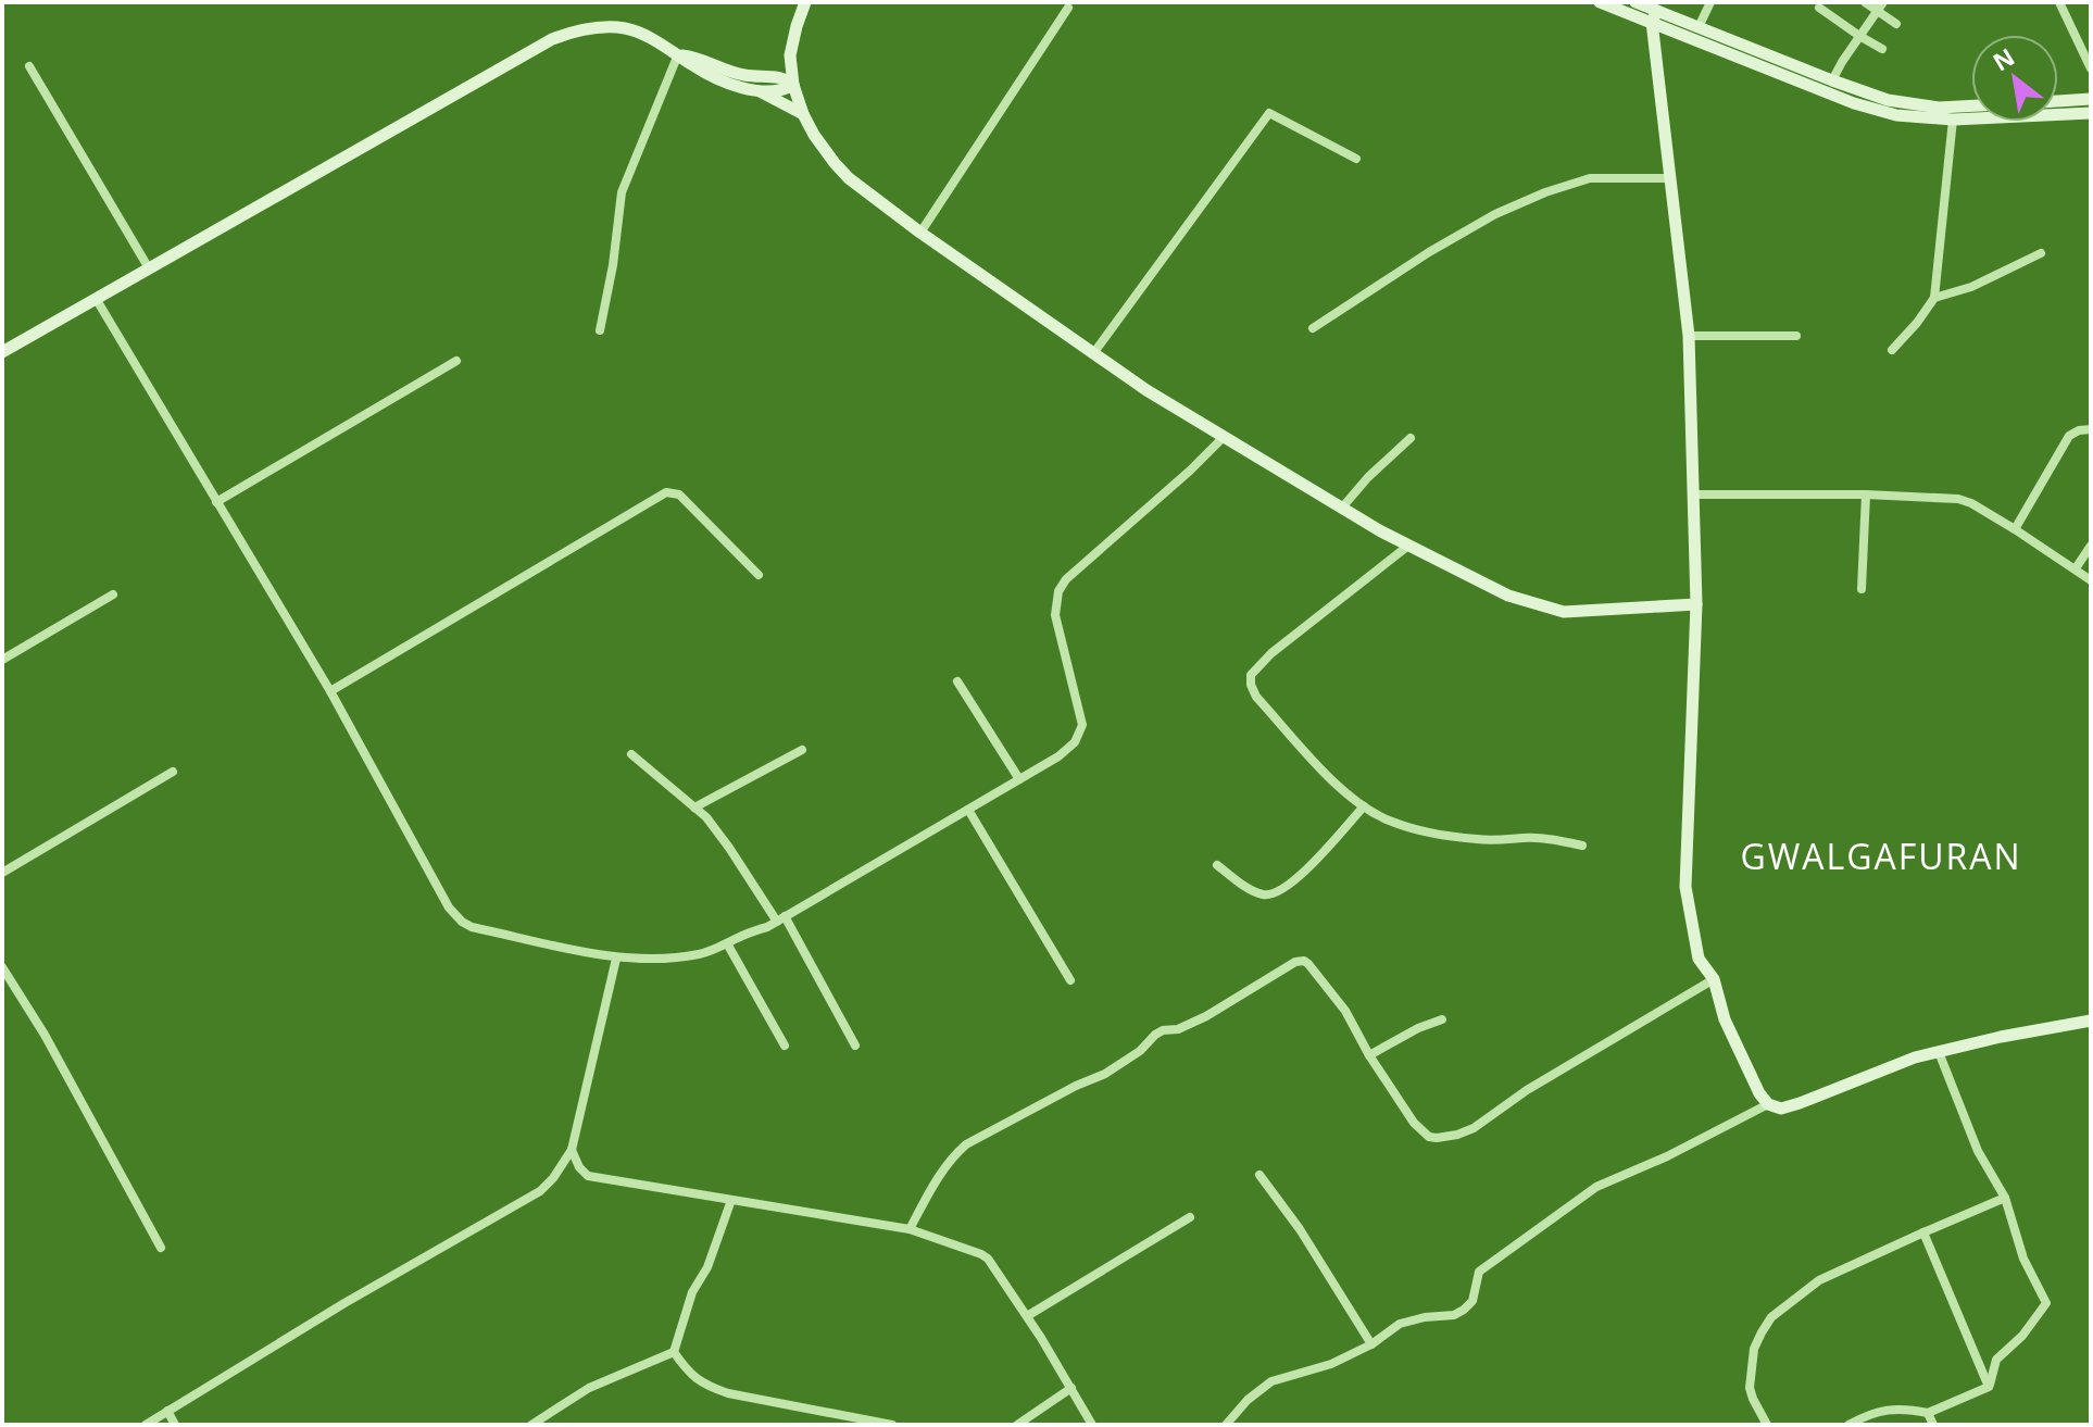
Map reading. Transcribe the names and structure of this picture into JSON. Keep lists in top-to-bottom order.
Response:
{
  "districts": ["GWALGAFURAN"],
  "north": "top left"
}
